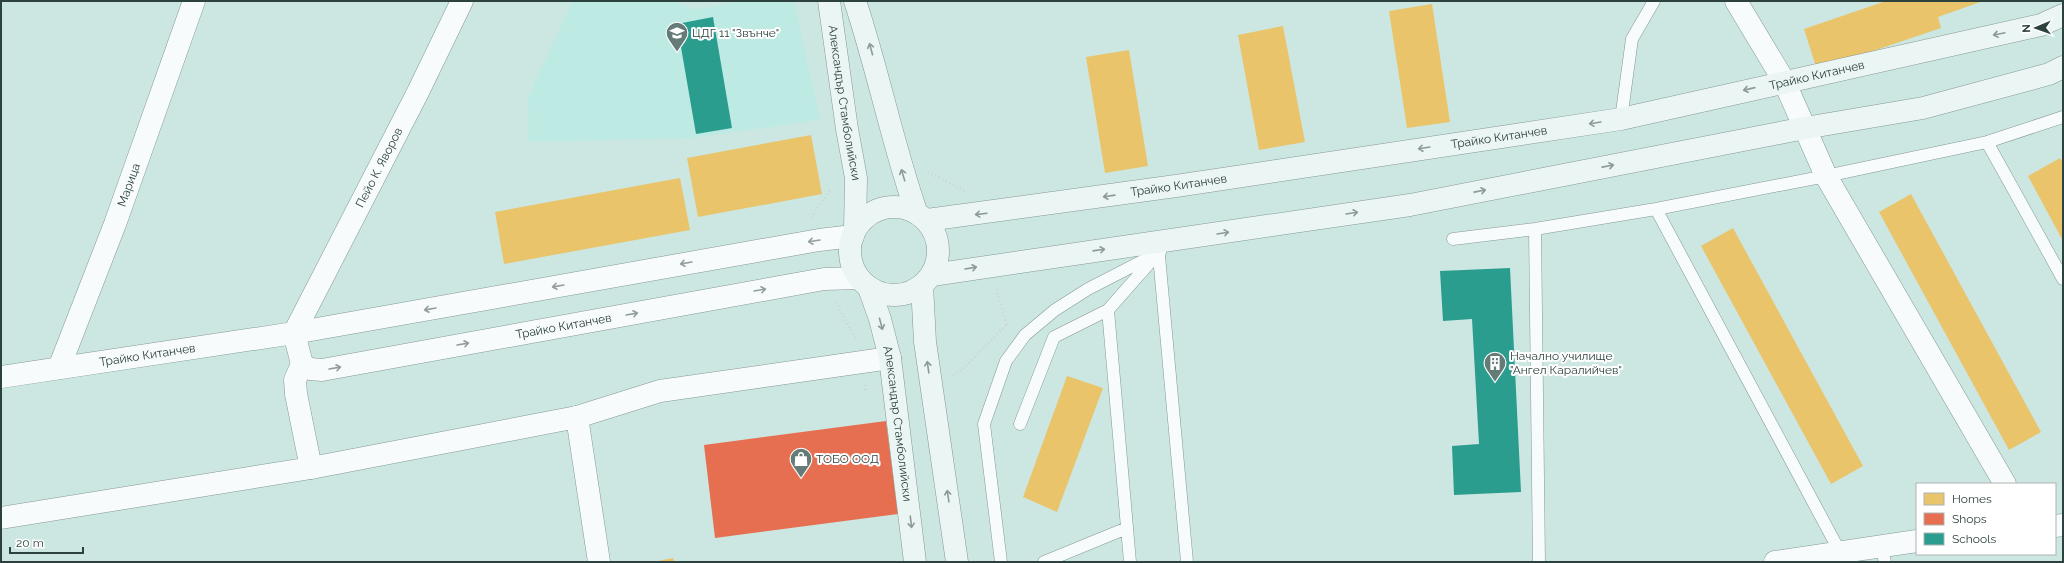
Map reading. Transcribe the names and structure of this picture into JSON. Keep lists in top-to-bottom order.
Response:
{
  "streets": {
    "street": [
      "Трайко Китанчев",
      "Александър Стамболийски",
      "Пейо К. Яворов",
      "Марица"
    ]
  },
  "crossings": [
    ["Трайко Китанчев", "Александър Стамболийски"],
    ["Трайко Китанчев", "Пейо К. Яворов"],
    ["Трайко Китанчев", "Марица"]
  ],
  "places": {
    "school or university": ["ЦДГ 11 \"Звънче\""],
    "building": ["Начално училище \"Ангел Каралийчев\""],
    "shop": ["ТОБО ООД"]
  },
  "legend": ["Homes", "Shops", "Schools"],
  "scale_bar": "20 m",
  "north": "left"
}
